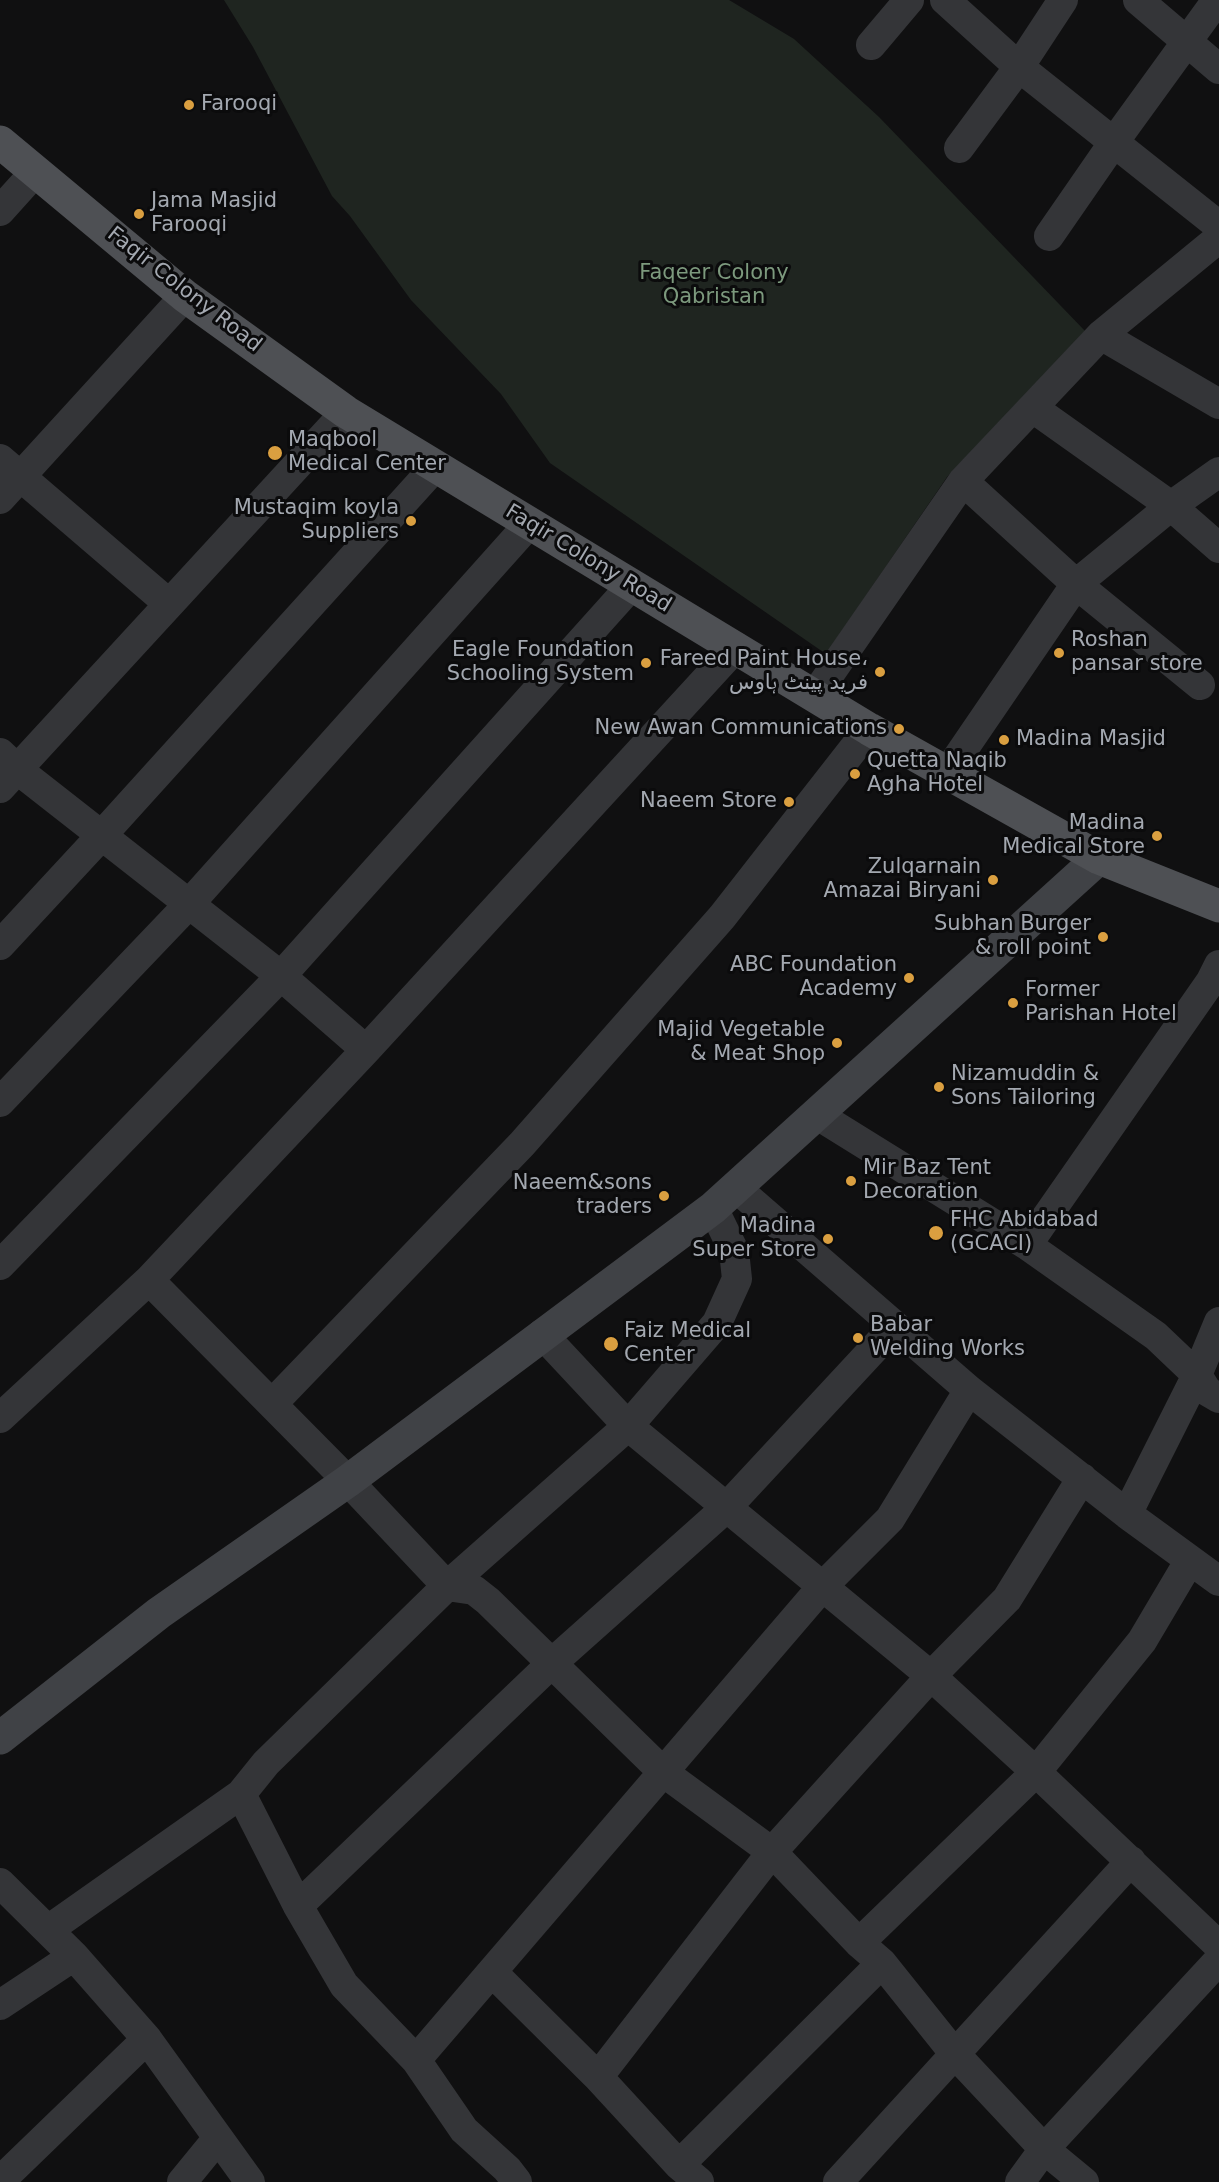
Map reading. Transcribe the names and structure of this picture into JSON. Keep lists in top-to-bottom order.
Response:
{
  "streets": {
    "main road": ["Faqir Colony Road"]
  },
  "parks": ["Faqeer Colony Qabristan"],
  "places": [
    "Farooqi",
    "Jama Masjid Farooqi",
    "Maqbool Medical Center",
    "Mustaqim koyla Suppliers",
    "Roshan pansar store",
    "Eagle Foundation Schooling System",
    "Fareed Paint House، فرید پینٹ ہاوس",
    "New Awan Communications",
    "Madina Masjid",
    "Quetta Naqib Agha Hotel",
    "Naeem Store",
    "Madina Medical Store",
    "Zulqarnain Amazai Biryani",
    "Subhan Burger & roll point",
    "ABC Foundation Academy",
    "Former Parishan Hotel",
    "Majid Vegetable & Meat Shop",
    "Nizamuddin & Sons Tailoring",
    "Mir Baz Tent Decoration",
    "Naeem&sons traders",
    "FHC Abidabad (GCACI)",
    "Madina Super Store",
    "Babar Welding Works",
    "Faiz Medical Center"
  ]
}
